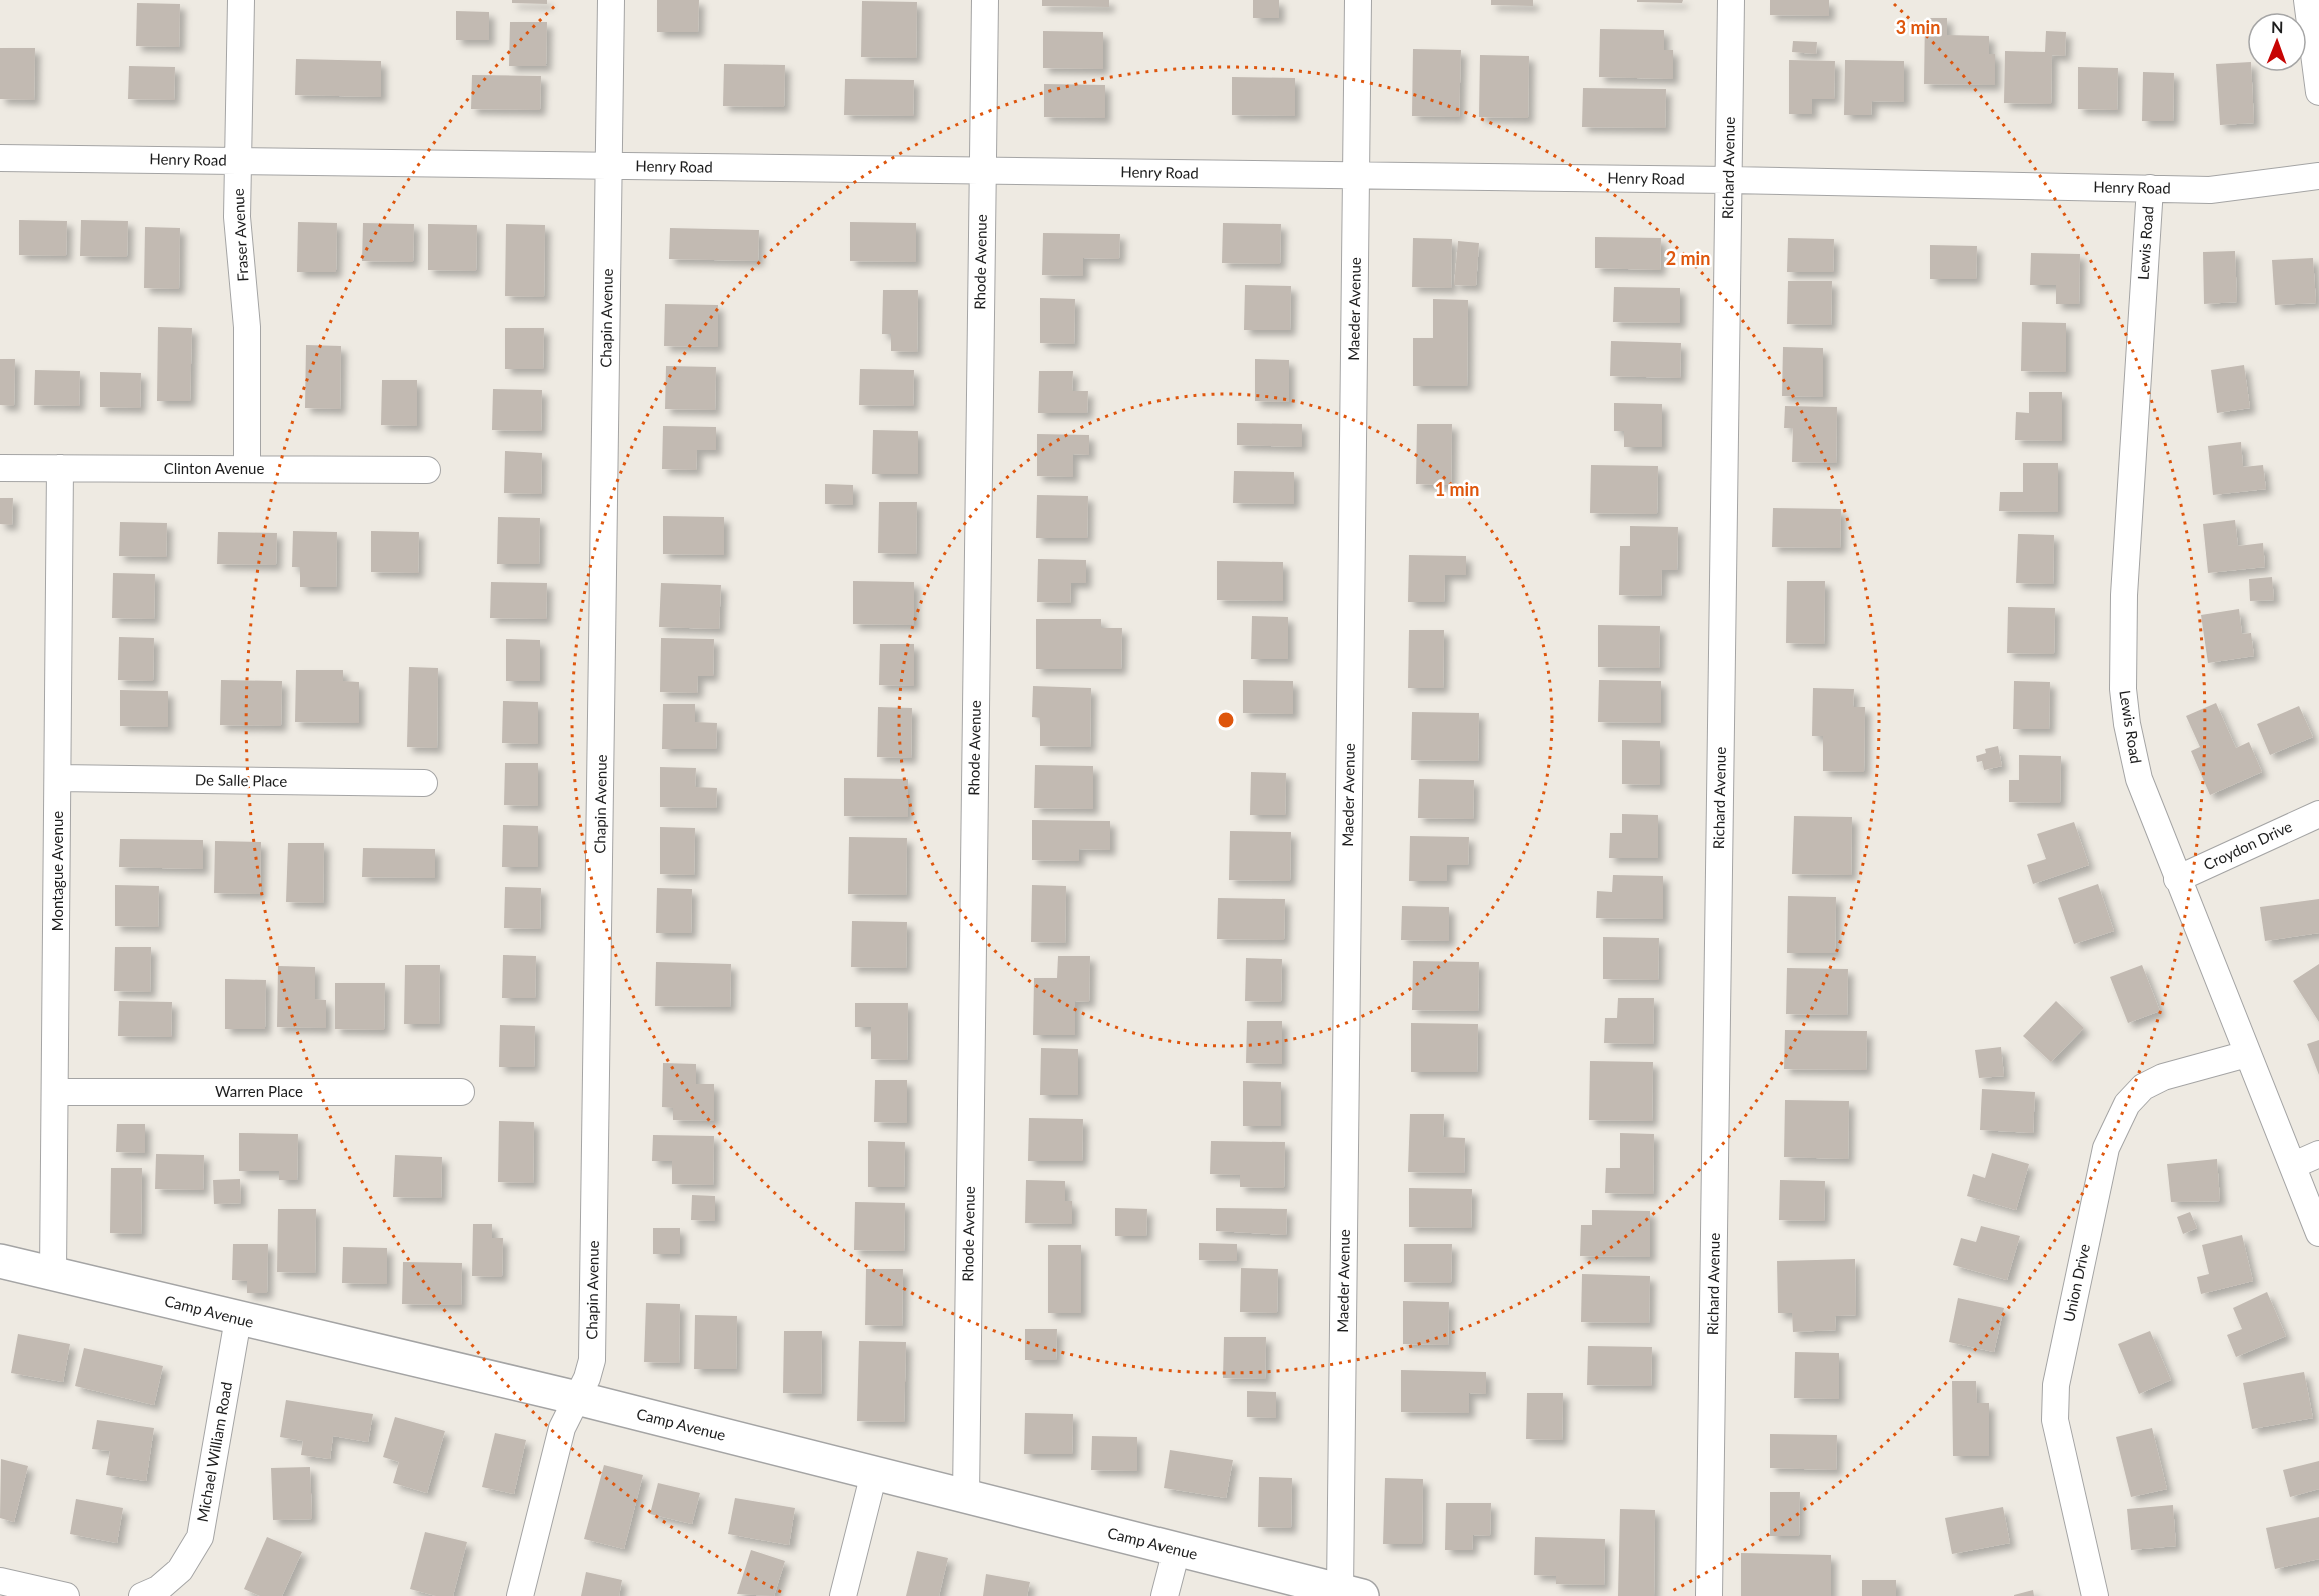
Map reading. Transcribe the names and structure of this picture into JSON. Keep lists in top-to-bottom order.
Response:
{
  "streets": {
    "street": [
      "Henry Road",
      "Richard Avenue",
      "Fraser Avenue",
      "Lewis Road",
      "Rhode Avenue",
      "Maeder Avenue",
      "Chapin Avenue",
      "Clinton Avenue",
      "De Salle Place",
      "Croydon Drive",
      "Montague Avenue",
      "Warren Place",
      "Union Drive",
      "Camp Avenue",
      "Michael William Road"
    ]
  },
  "crossings": [
    ["Henry Road", "Richard Avenue"],
    ["Henry Road", "Fraser Avenue"],
    ["Henry Road", "Lewis Road"],
    ["Henry Road", "Rhode Avenue"],
    ["Henry Road", "Maeder Avenue"],
    ["Henry Road", "Chapin Avenue"],
    ["Fraser Avenue", "Clinton Avenue"],
    ["Lewis Road", "Croydon Drive"],
    ["Lewis Road", "Union Drive"],
    ["Rhode Avenue", "Camp Avenue"],
    ["Maeder Avenue", "Camp Avenue"],
    ["Chapin Avenue", "Camp Avenue"],
    ["Clinton Avenue", "Montague Avenue"],
    ["De Salle Place", "Montague Avenue"],
    ["Montague Avenue", "Warren Place"],
    ["Montague Avenue", "Camp Avenue"],
    ["Camp Avenue", "Michael William Road"]
  ],
  "north": "top",
  "rings": ["3 min", "2 min", "1 min"]
}
